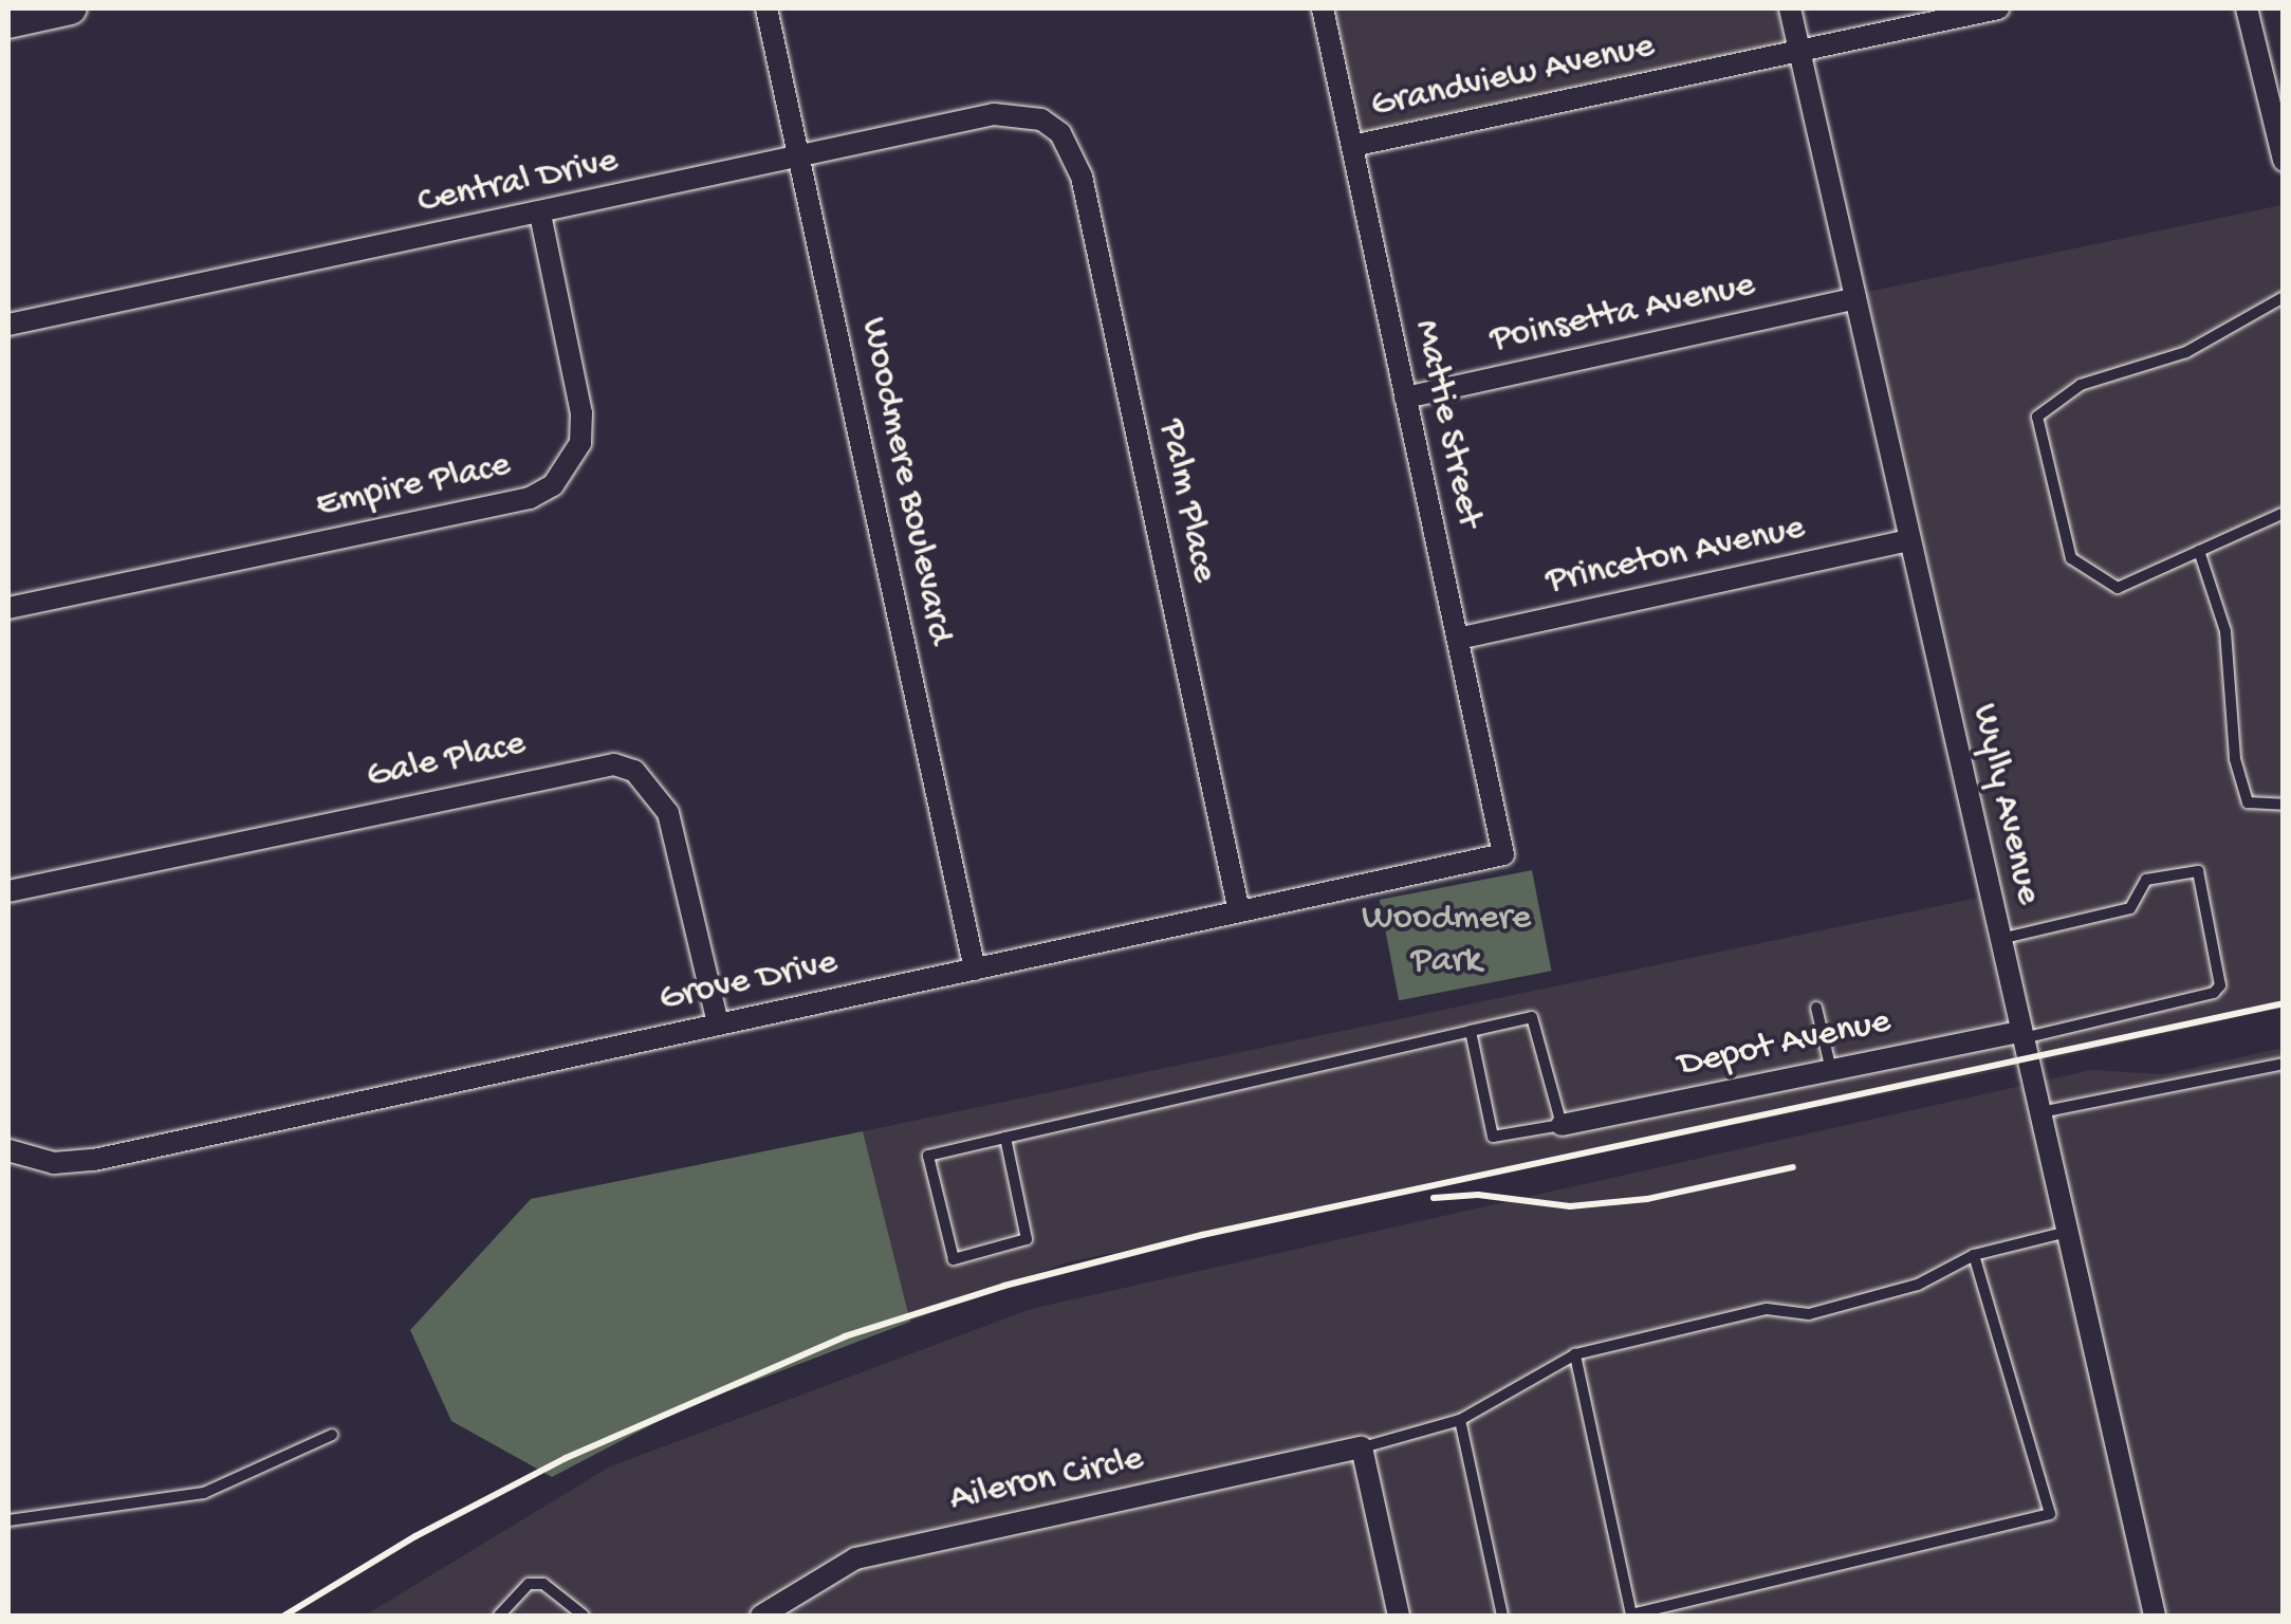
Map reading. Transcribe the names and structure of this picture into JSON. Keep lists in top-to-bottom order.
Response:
{
  "streets": {
    "street": [
      "Grandview Avenue",
      "Central Drive",
      "Poinsetta Avenue",
      "Mattie Street",
      "Woodmere Boulevard",
      "Empire Place",
      "Palm Place",
      "Princeton Avenue",
      "Gale Place",
      "Wylly Avenue",
      "Grove Drive",
      "Depot Avenue",
      "Aileron Circle"
    ]
  },
  "crossings": [
    ["Grandview Avenue", "Mattie Street"],
    ["Grandview Avenue", "Wylly Avenue"],
    ["Central Drive", "Woodmere Boulevard"],
    ["Central Drive", "Empire Place"],
    ["Central Drive", "Palm Place"],
    ["Poinsetta Avenue", "Mattie Street"],
    ["Poinsetta Avenue", "Wylly Avenue"],
    ["Mattie Street", "Princeton Avenue"],
    ["Mattie Street", "Grove Drive"],
    ["Woodmere Boulevard", "Grove Drive"],
    ["Palm Place", "Grove Drive"],
    ["Princeton Avenue", "Wylly Avenue"],
    ["Gale Place", "Grove Drive"],
    ["Wylly Avenue", "Depot Avenue"]
  ],
  "parks": ["Woodmere Park"]
}
